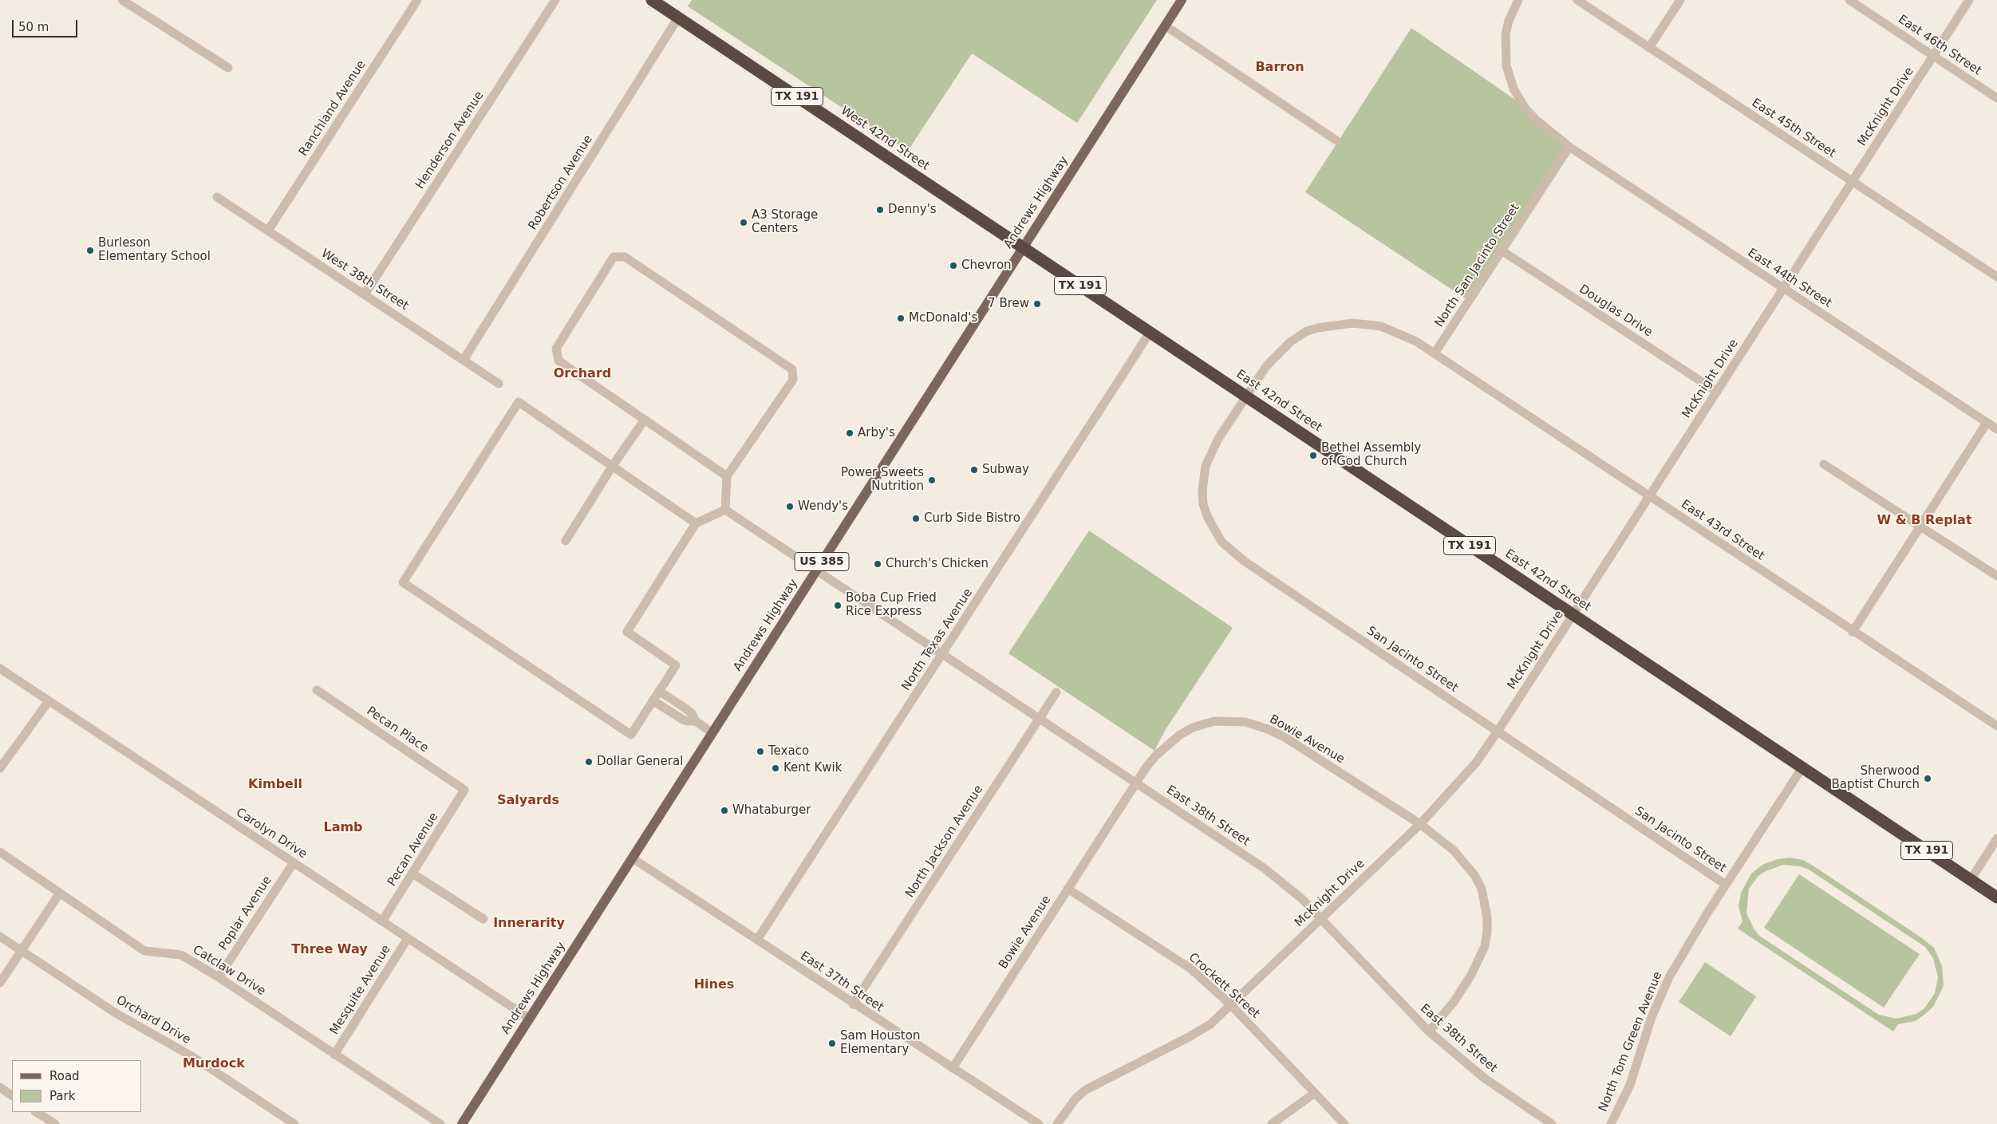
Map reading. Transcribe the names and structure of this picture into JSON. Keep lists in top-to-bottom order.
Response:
{
  "streets": {
    "highway": ["TX 191", "West 42nd Street", "East 42nd Street"],
    "main road": ["Andrews Highway", "US 385"],
    "street": [
      "East 46th Street",
      "McKnight Drive",
      "Ranchland Avenue",
      "East 45th Street",
      "Henderson Avenue",
      "Robertson Avenue",
      "North San Jacinto Street",
      "East 44th Street",
      "West 38th Street",
      "Douglas Drive",
      "East 43rd Street",
      "North Texas Avenue",
      "San Jacinto Street",
      "Pecan Place",
      "Bowie Avenue",
      "East 38th Street",
      "Carolyn Drive",
      "North Jackson Avenue",
      "Pecan Avenue",
      "Poplar Avenue",
      "Catclaw Drive",
      "East 37th Street",
      "Crockett Street",
      "Mesquite Avenue",
      "Orchard Drive",
      "North Tom Green Avenue"
    ]
  },
  "crossings": [
    ["East 46th Street", "McKnight Drive"],
    ["McKnight Drive", "East 45th Street"],
    ["McKnight Drive", "East 44th Street"],
    ["McKnight Drive", "Douglas Drive"],
    ["McKnight Drive", "East 42nd Street"],
    ["McKnight Drive", "East 43rd Street"],
    ["McKnight Drive", "San Jacinto Street"],
    ["McKnight Drive", "Bowie Avenue"],
    ["McKnight Drive", "East 38th Street"],
    ["McKnight Drive", "Crockett Street"],
    ["Ranchland Avenue", "West 38th Street"],
    ["West 42nd Street", "Robertson Avenue"],
    ["West 42nd Street", "Andrews Highway"],
    ["West 42nd Street", "East 42nd Street"],
    ["Henderson Avenue", "West 38th Street"],
    ["Robertson Avenue", "West 38th Street"],
    ["Andrews Highway", "East 42nd Street"],
    ["Andrews Highway", "East 38th Street"],
    ["Andrews Highway", "Carolyn Drive"],
    ["Andrews Highway", "East 37th Street"],
    ["North San Jacinto Street", "East 44th Street"],
    ["North San Jacinto Street", "Douglas Drive"],
    ["North San Jacinto Street", "East 43rd Street"],
    ["East 42nd Street", "North Texas Avenue"],
    ["East 42nd Street", "San Jacinto Street"],
    ["East 42nd Street", "North Tom Green Avenue"],
    ["North Texas Avenue", "East 38th Street"],
    ["North Texas Avenue", "East 37th Street"],
    ["San Jacinto Street", "North Tom Green Avenue"],
    ["Pecan Place", "Pecan Avenue"],
    ["Bowie Avenue", "East 38th Street"],
    ["Bowie Avenue", "East 37th Street"],
    ["Bowie Avenue", "Crockett Street"],
    ["East 38th Street", "North Jackson Avenue"],
    ["Carolyn Drive", "Pecan Avenue"],
    ["Carolyn Drive", "Poplar Avenue"],
    ["Carolyn Drive", "Mesquite Avenue"],
    ["North Jackson Avenue", "East 37th Street"],
    ["Poplar Avenue", "Catclaw Drive"],
    ["Catclaw Drive", "Mesquite Avenue"]
  ],
  "districts": [
    "Barron",
    "Orchard",
    "W & B Replat",
    "Kimbell",
    "Salyards",
    "Lamb",
    "Innerarity",
    "Three Way",
    "Hines",
    "Murdock"
  ],
  "places": [
    "Denny's",
    "A3 Storage Centers",
    "Burleson Elementary School",
    "Chevron",
    "7 Brew",
    "McDonald's",
    "Arby's",
    "Bethel Assembly of God Church",
    "Subway",
    "Power Sweets Nutrition",
    "Wendy's",
    "Curb Side Bistro",
    "Church's Chicken",
    "Boba Cup Fried Rice Express",
    "Texaco",
    "Dollar General",
    "Kent Kwik",
    "Sherwood Baptist Church",
    "Whataburger",
    "Sam Houston Elementary"
  ],
  "legend": ["Road", "Park"],
  "scale_bar": "50 m"
}
